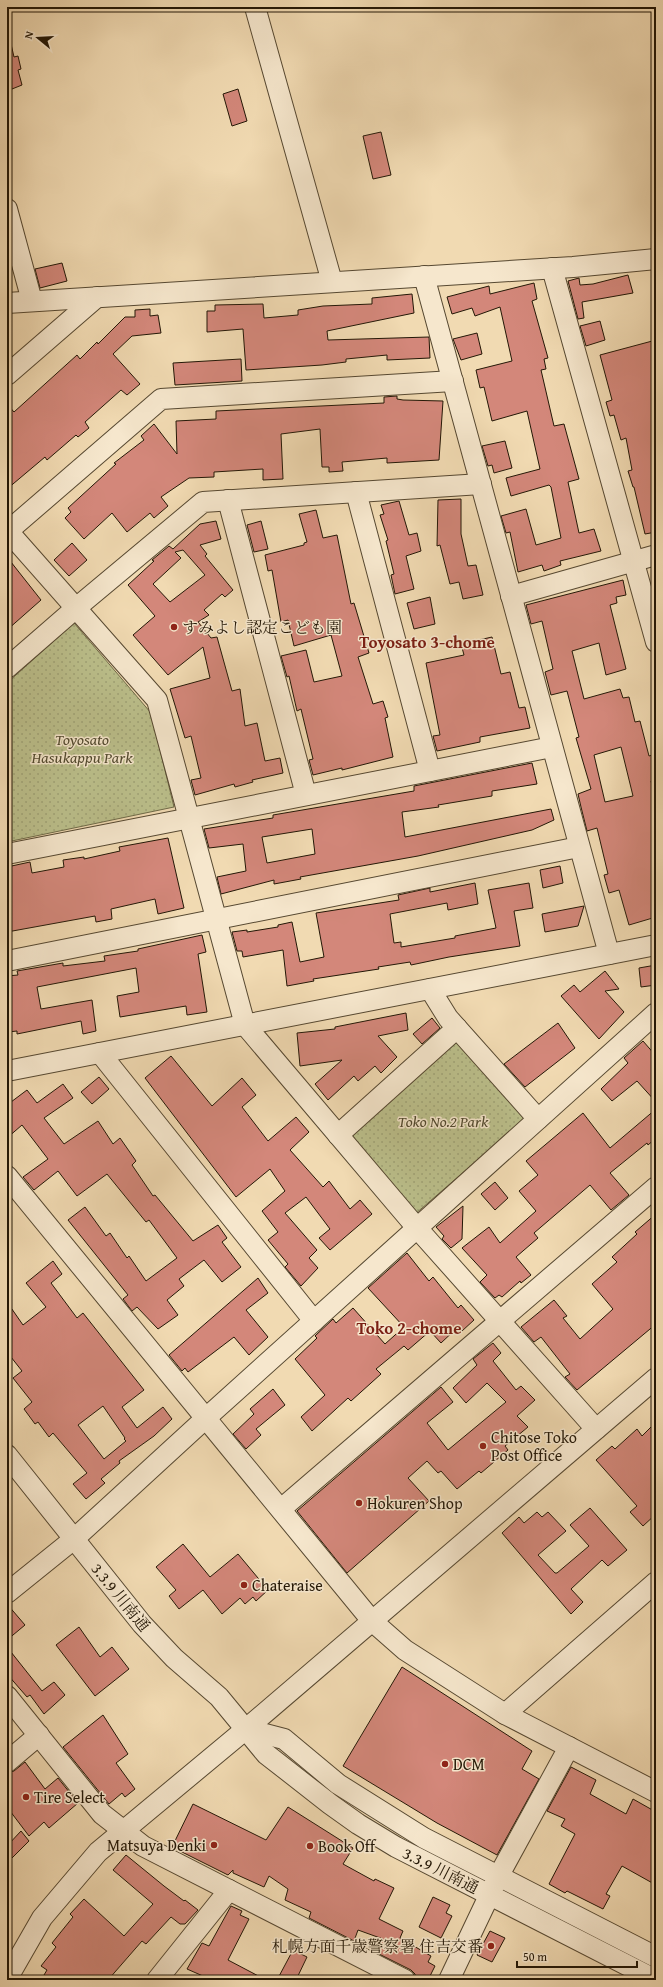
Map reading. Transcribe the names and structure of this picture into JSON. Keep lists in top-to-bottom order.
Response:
{
  "streets": {
    "street": ["3.3.9 川南通"]
  },
  "districts": ["Toyosato 3-chome", "Toko 2-chome"],
  "parks": ["Toyosato Hasukappu Park", "Toko No.2 Park"],
  "places": [
    "すみよし認定こども園",
    "Chitose Toko Post Office",
    "Hokuren Shop",
    "Chateraise",
    "DCM",
    "Tire Select",
    "Matsuya Denki",
    "Book Off",
    "札幌方面千歳警察署 住吉交番"
  ],
  "scale_bar": "50 m",
  "north": "left"
}
